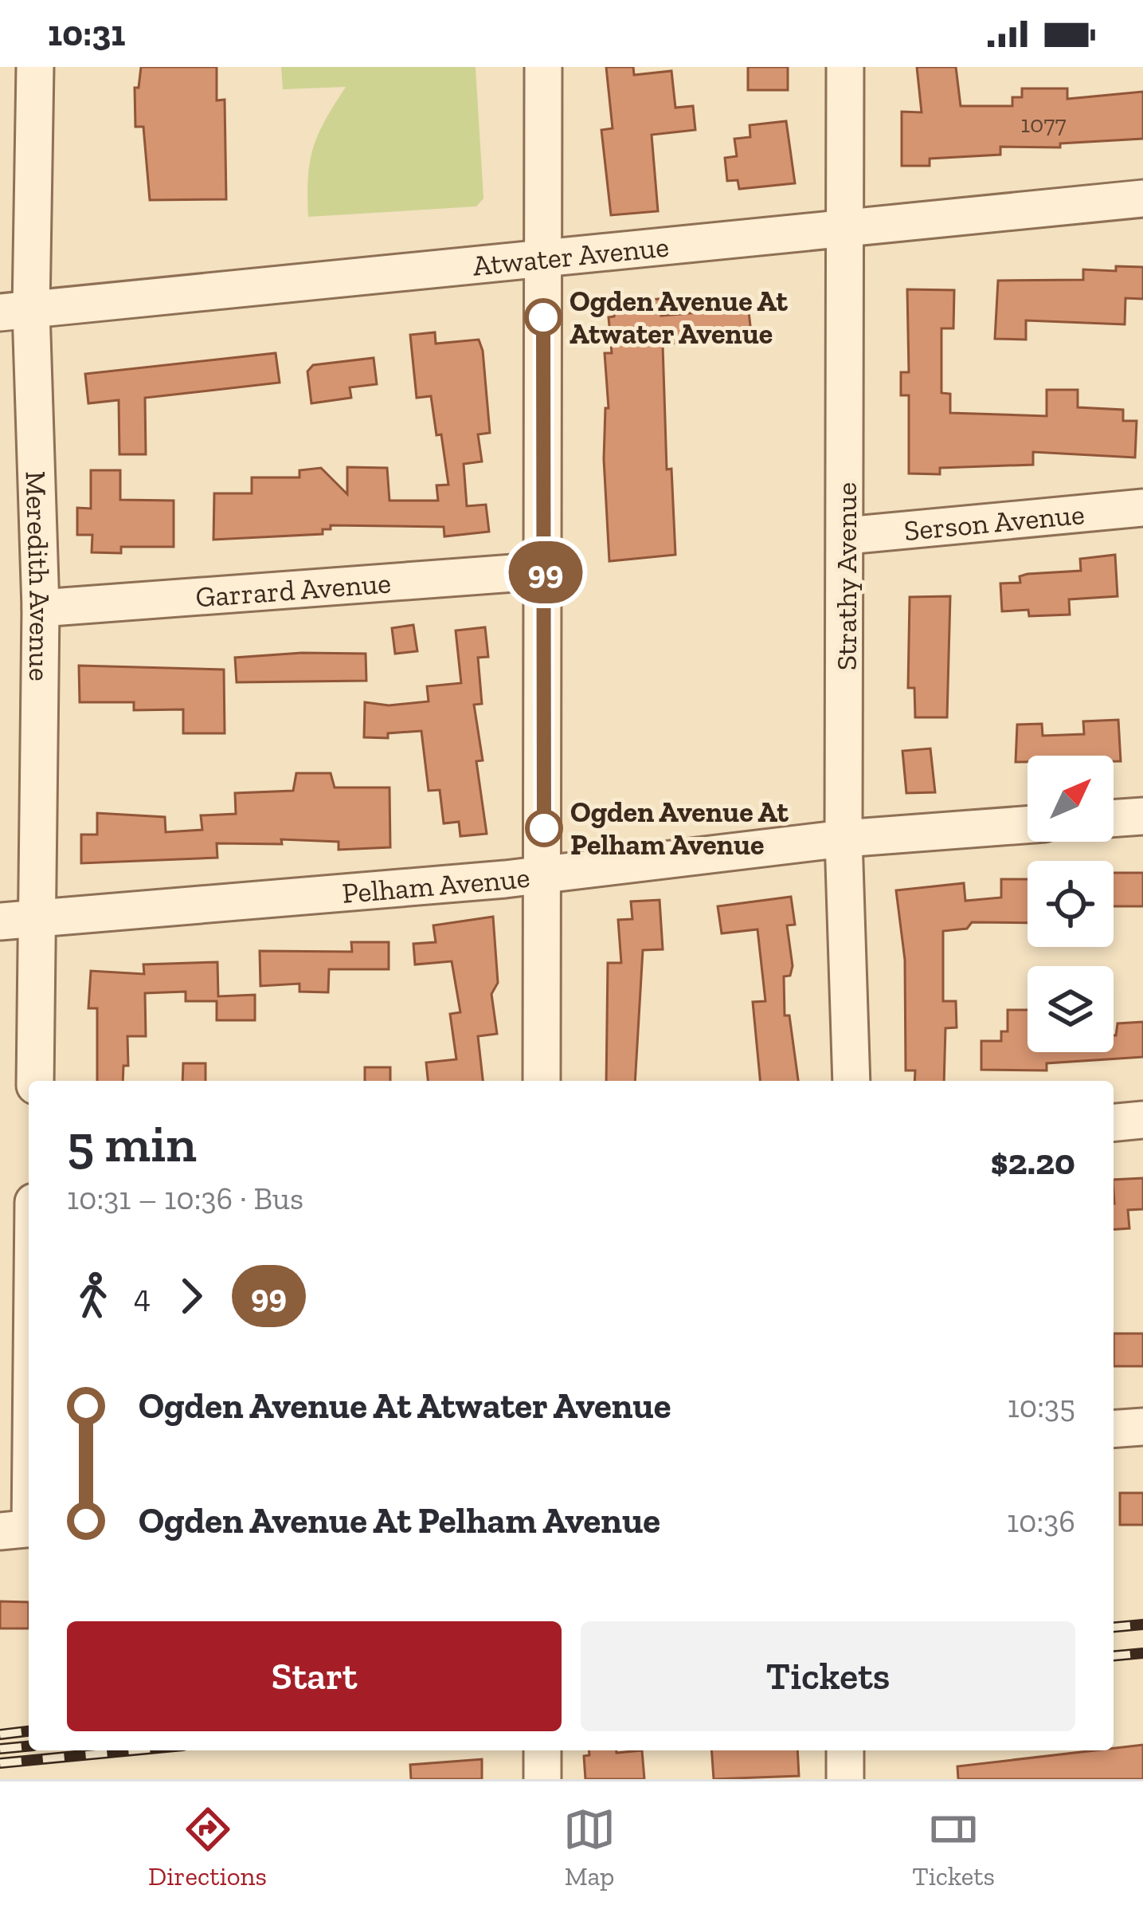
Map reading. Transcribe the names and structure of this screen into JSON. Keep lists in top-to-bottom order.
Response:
{
  "streets": {
    "street": [
      "Atwater Avenue",
      "Serson Avenue",
      "Meredith Avenue",
      "Strathy Avenue",
      "Garrard Avenue",
      "Pelham Avenue"
    ]
  },
  "crossings": [
    ["Atwater Avenue", "Meredith Avenue"],
    ["Atwater Avenue", "Strathy Avenue"],
    ["Serson Avenue", "Strathy Avenue"],
    ["Meredith Avenue", "Garrard Avenue"],
    ["Meredith Avenue", "Pelham Avenue"],
    ["Strathy Avenue", "Pelham Avenue"]
  ],
  "places": ["Ogden Avenue At Atwater Avenue", "Ogden Avenue At Pelham Avenue"],
  "lines": ["bus line 99"],
  "house_numbers": ["1077"],
  "north": "top right",
  "page": {
    "status": "10:31",
    "on_map": "99",
    "heading": ["5 min", "10:31 – 10:36 · Bus", "$2.20"],
    "legs": ["4", "99"],
    "list": [
      {
        "name": "Ogden Avenue At Atwater Avenue",
        "value": "10:35"
      },
      {
        "name": "Ogden Avenue At Pelham Avenue",
        "value": "10:36"
      }
    ],
    "buttons": ["Start", "Tickets"],
    "tabs": ["Directions", "Map", "Tickets"]
  }
}
